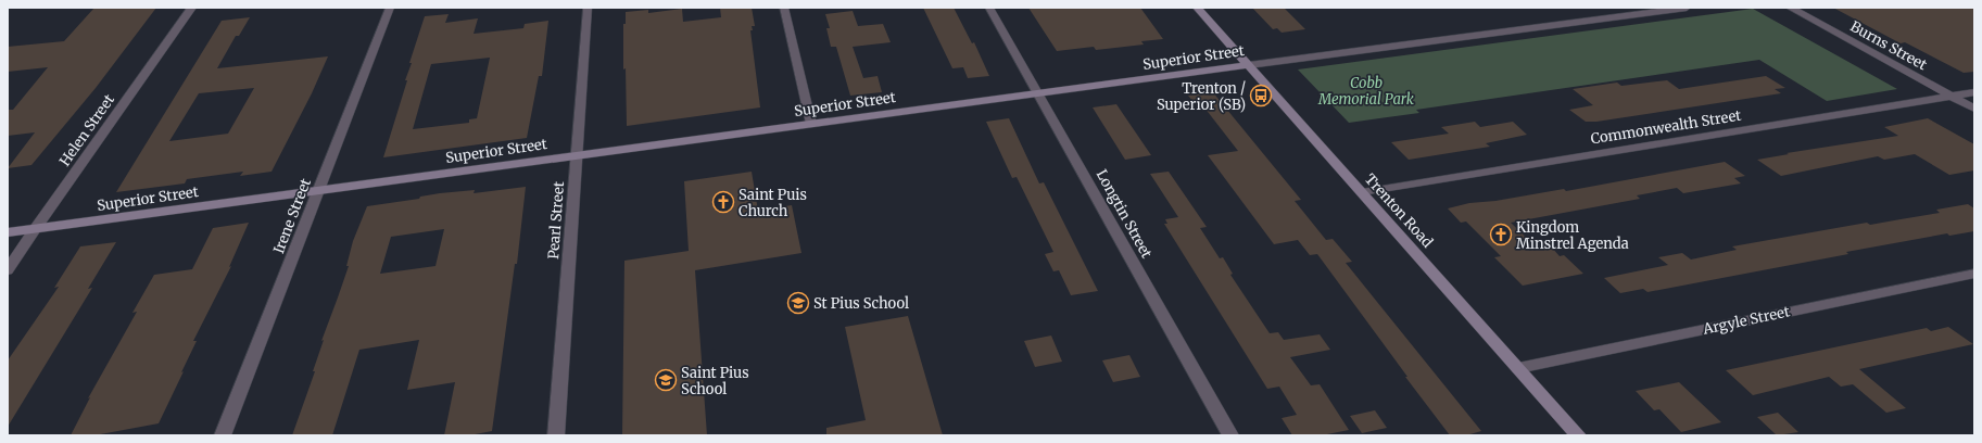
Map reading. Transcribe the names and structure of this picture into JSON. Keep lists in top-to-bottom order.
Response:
{
  "streets": {
    "street": [
      "Burns Street",
      "Superior Street",
      "Commonwealth Street",
      "Helen Street",
      "Trenton Road",
      "Longtin Street",
      "Irene Street",
      "Pearl Street",
      "Argyle Street"
    ]
  },
  "crossings": [
    ["Burns Street", "Commonwealth Street"],
    ["Superior Street", "Helen Street"],
    ["Superior Street", "Trenton Road"],
    ["Superior Street", "Longtin Street"],
    ["Superior Street", "Irene Street"],
    ["Superior Street", "Pearl Street"],
    ["Commonwealth Street", "Trenton Road"],
    ["Trenton Road", "Argyle Street"]
  ],
  "parks": ["Cobb Memorial Park"],
  "places": {
    "bus stop": ["Trenton / Superior (SB)"],
    "church": ["Saint Puis Church", "Kingdom Minstrel Agenda"],
    "school or university": ["St Pius School", "Saint Pius School"]
  }
}
